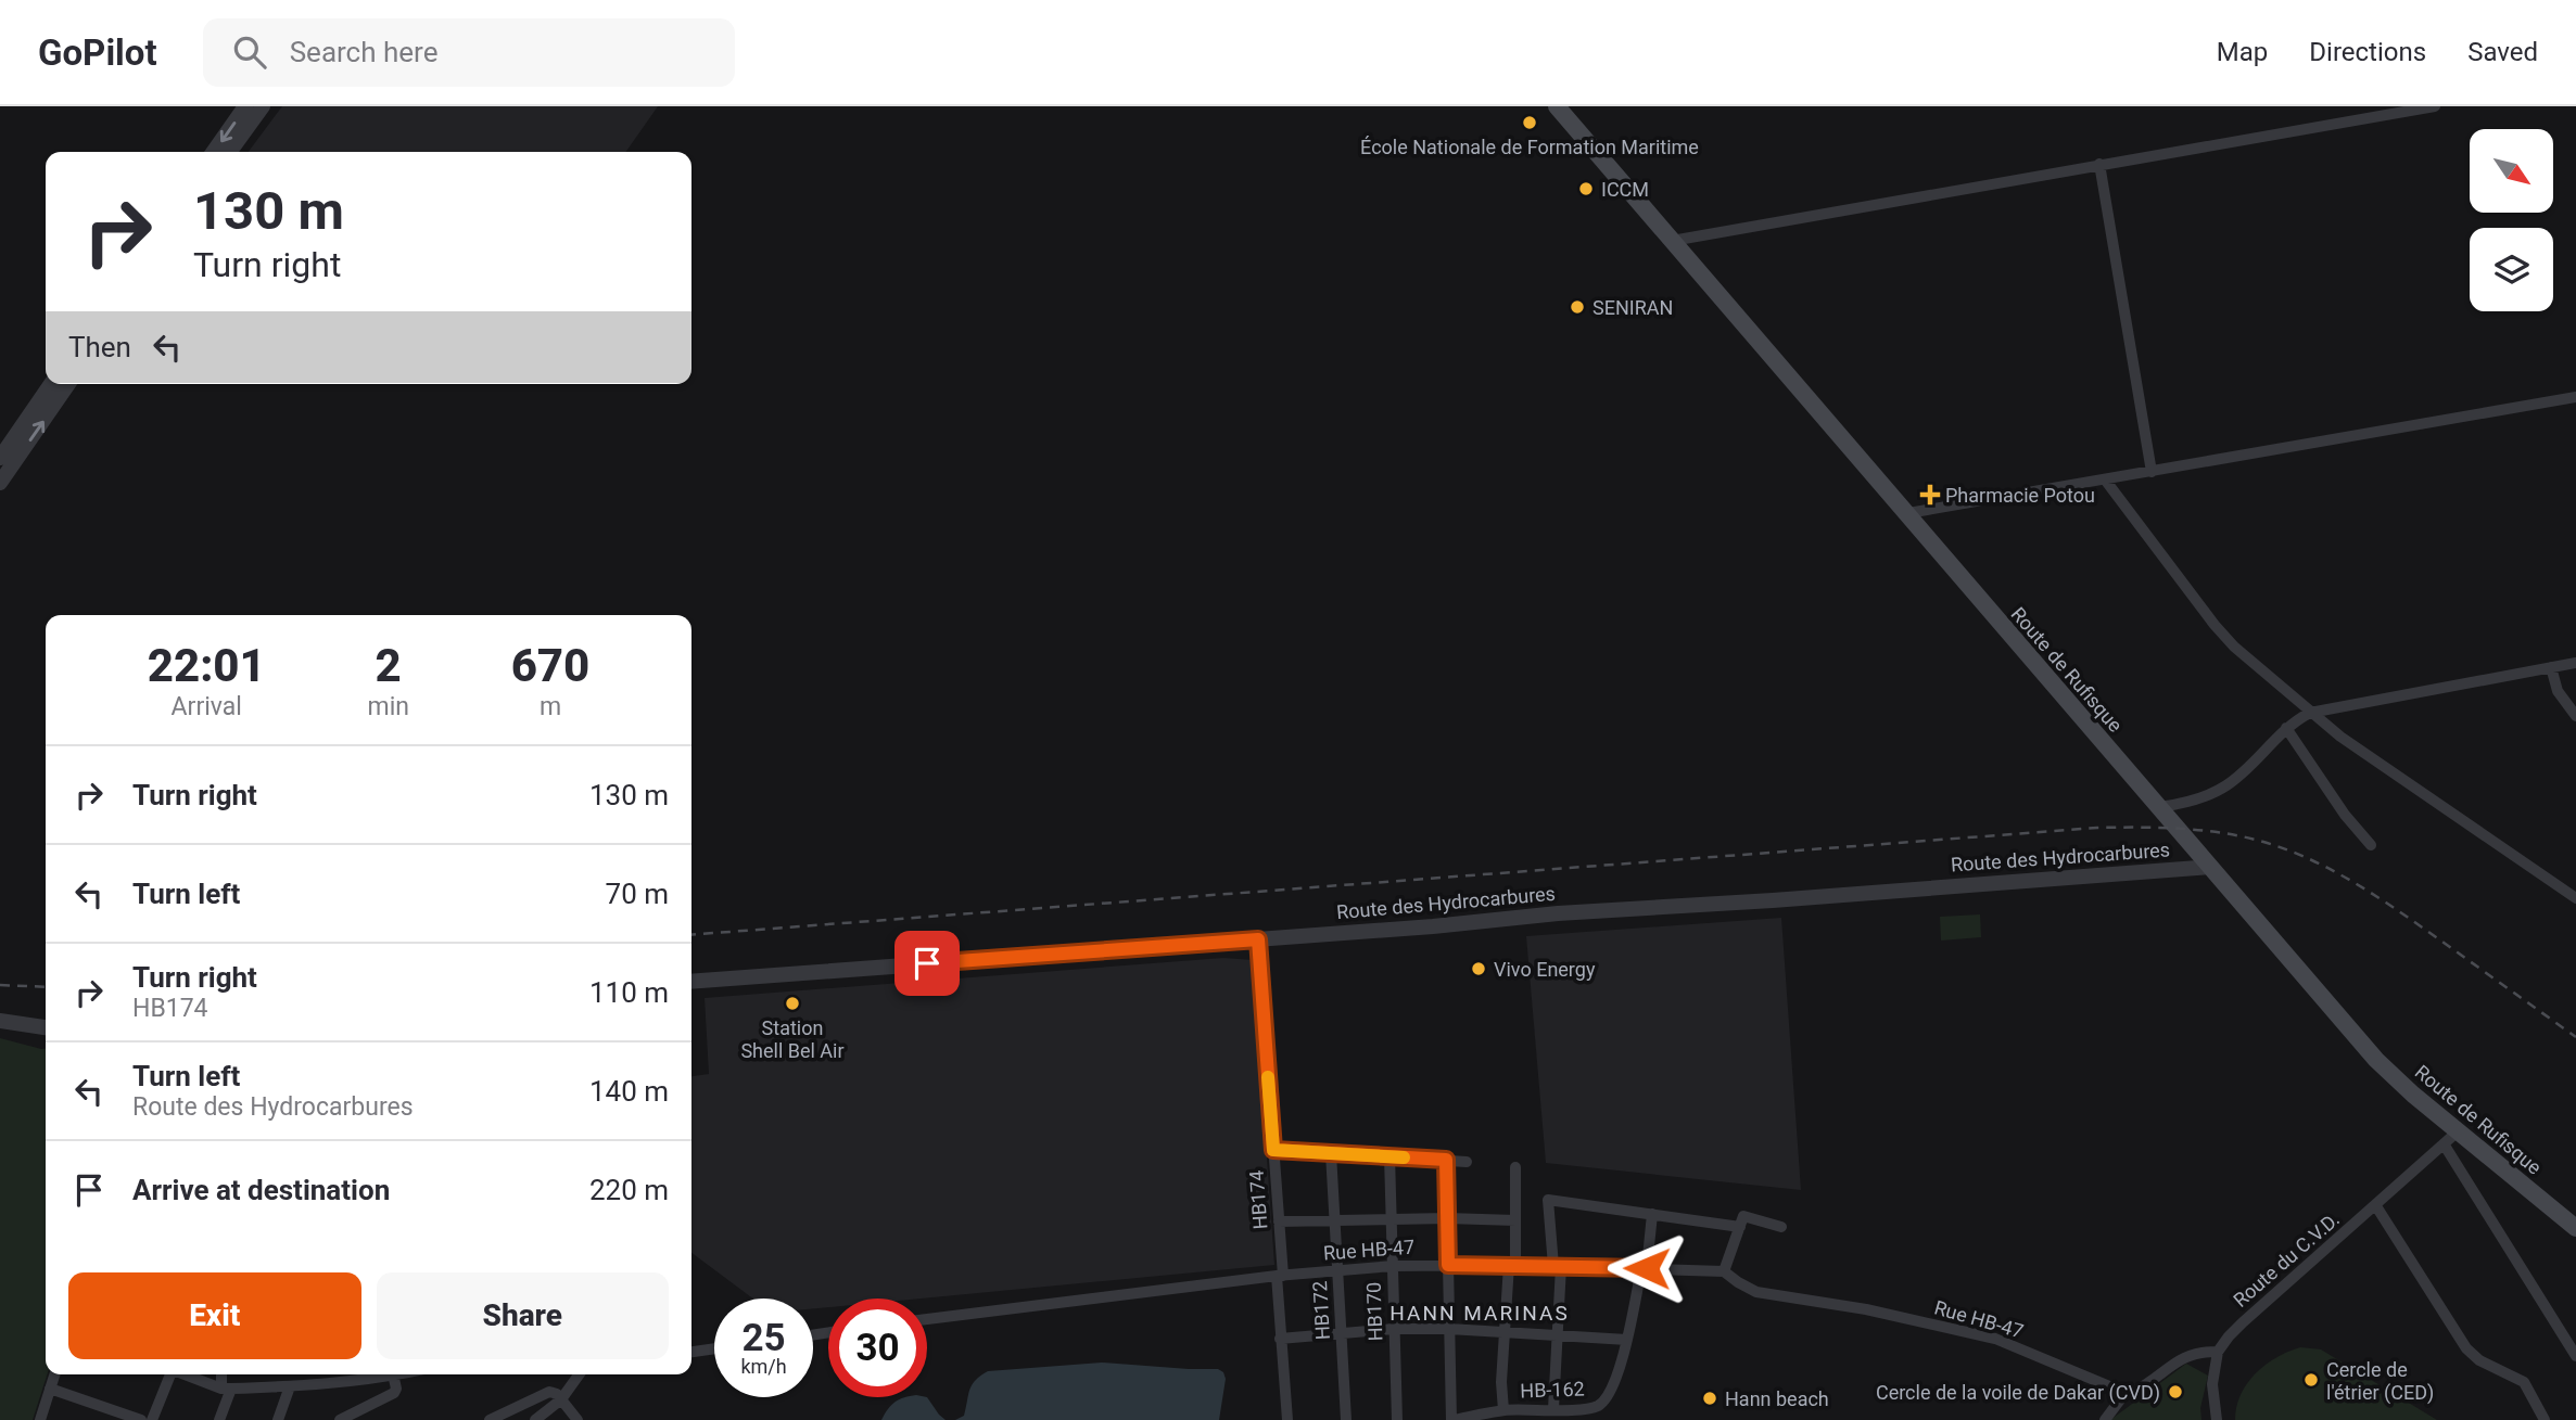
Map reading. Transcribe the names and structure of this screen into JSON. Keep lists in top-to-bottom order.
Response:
{
  "streets": {
    "main road": ["Route de Rufisque"],
    "street": [
      "Route des Hydrocarbures",
      "HB174",
      "Rue HB-47",
      "Route du C.V.D.",
      "HB172",
      "HB170",
      "HB-162"
    ]
  },
  "crossings": [
    ["Route de Rufisque", "Route des Hydrocarbures"],
    ["Route de Rufisque", "Route du C.V.D."],
    ["Route des Hydrocarbures", "HB174"],
    ["HB174", "Rue HB-47"],
    ["Rue HB-47", "HB172"],
    ["Rue HB-47", "HB170"],
    ["Rue HB-47", "HB-162"]
  ],
  "districts": ["HANN MARINAS"],
  "places": {
    "other": [
      "École Nationale de Formation Maritime",
      "ICCM",
      "SENIRAN",
      "Vivo Energy",
      "Station Shell Bel Air",
      "Cercle de l'étrier (CED)",
      "Cercle de la voile de Dakar (CVD)",
      "Hann beach"
    ],
    "health": ["Pharmacie Potou"]
  },
  "north": "bottom right",
  "page": {
    "header": "GoPilot",
    "search": "Search here",
    "nav": ["Map", "Directions", "Saved"],
    "turn": ["130 m", "Turn right"],
    "then": "Then",
    "eta": [
      "22:01",
      "Arrival",
      "2",
      "min",
      "670",
      "m"
    ],
    "list": [
      {
        "name": "Turn right",
        "value": "130 m"
      },
      {
        "name": "Turn left",
        "value": "70 m"
      },
      {
        "name": "Turn right",
        "note": "HB174",
        "value": "110 m"
      },
      {
        "name": "Turn left",
        "note": "Route des Hydrocarbures",
        "value": "140 m"
      },
      {
        "name": "Arrive at destination",
        "value": "220 m"
      }
    ],
    "buttons": ["Exit", "Share"],
    "speed": "25 km/h",
    "limit": "30"
  }
}
